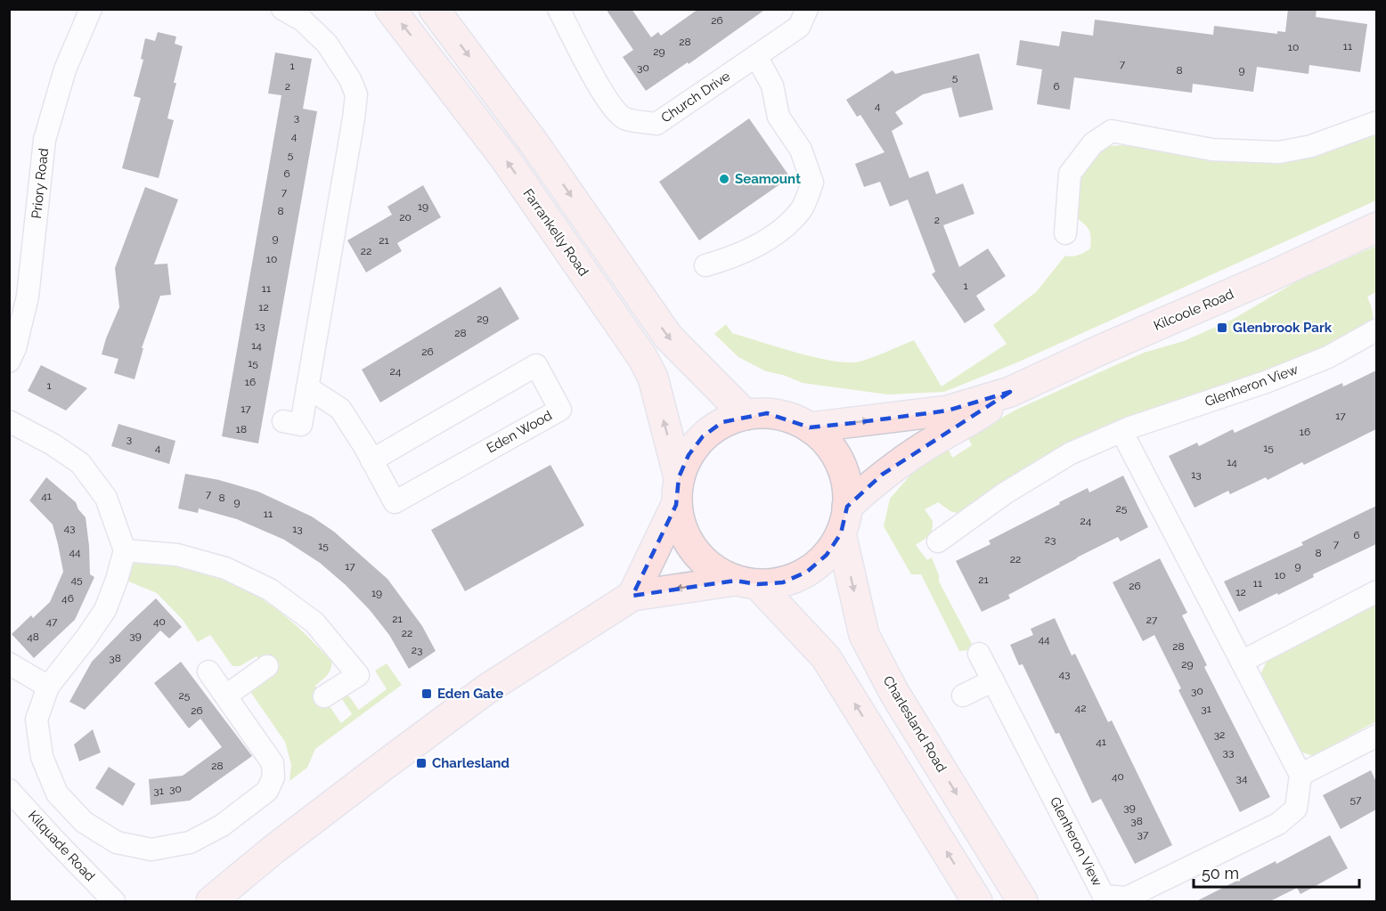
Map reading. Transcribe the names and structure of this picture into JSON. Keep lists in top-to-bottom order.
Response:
{
  "streets": {
    "main road": ["Farrankelly Road", "Kilcoole Road", "Charlesland Road"],
    "street": [
      "Church Drive",
      "Priory Road",
      "Glenheron View",
      "Eden Wood",
      "Kilquade Road"
    ]
  },
  "crossings": [
    ["Farrankelly Road", "Charlesland Road"]
  ],
  "places": {
    "other": ["Seamount"],
    "transit": ["Glenbrook Park", "Eden Gate", "Charlesland"]
  },
  "house_numbers": [
    "26",
    "28",
    "11",
    "10",
    "29",
    "7",
    "1",
    "30",
    "8",
    "9",
    "5",
    "2",
    "6",
    "4",
    "3",
    "4",
    "5",
    "6",
    "7",
    "19",
    "8",
    "20",
    "2",
    "9",
    "21",
    "22",
    "10",
    "1",
    "11",
    "12",
    "29",
    "13",
    "28",
    "14",
    "26",
    "15",
    "24",
    "16",
    "1",
    "17",
    "17",
    "18",
    "16",
    "3",
    "4",
    "15",
    "14",
    "13",
    "7",
    "41",
    "8",
    "9",
    "25",
    "11",
    "24",
    "43",
    "13",
    "6",
    "23",
    "7",
    "15",
    "44",
    "8",
    "22",
    "17",
    "9",
    "10",
    "45",
    "21",
    "11",
    "26",
    "12",
    "19",
    "46",
    "21",
    "27",
    "47",
    "40",
    "22",
    "39",
    "48",
    "44",
    "28",
    "23",
    "38",
    "29",
    "43",
    "30",
    "25",
    "42",
    "31",
    "26",
    "32",
    "41",
    "33",
    "28",
    "40",
    "34",
    "30",
    "31",
    "57",
    "39",
    "38",
    "37"
  ],
  "scale_bar": "50 m"
}
